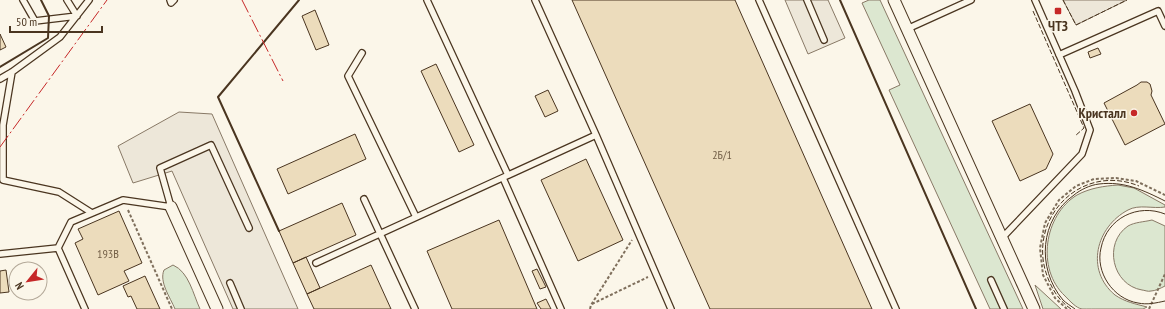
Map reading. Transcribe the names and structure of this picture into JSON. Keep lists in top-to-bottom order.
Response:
{
  "places": {
    "transit": ["ЧТЗ"],
    "other": ["Кристалл"]
  },
  "house_numbers": ["2Б/1", "193В"],
  "scale_bar": "50 m",
  "north": "bottom left"
}
